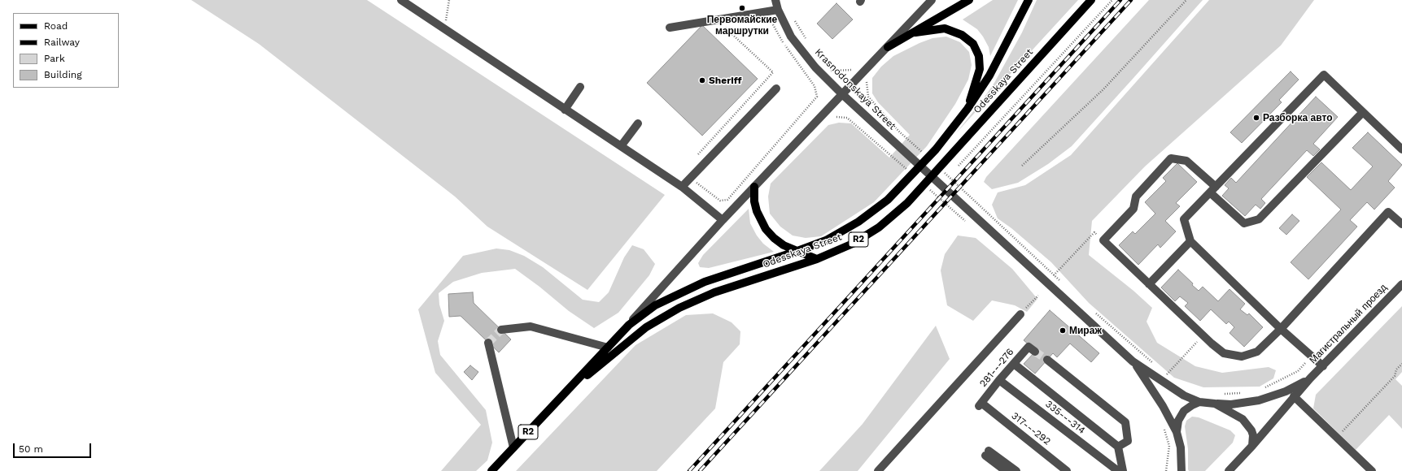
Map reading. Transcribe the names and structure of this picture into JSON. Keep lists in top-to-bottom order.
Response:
{
  "streets": {
    "main road": ["Odesskaya Street", "R2"],
    "street": [
      "Krasnodonskaya Street",
      "Магистральный проезд",
      "281---276",
      "335---314",
      "317---292"
    ]
  },
  "crossings": [
    ["Odesskaya Street", "Krasnodonskaya Street"],
    ["Odesskaya Street", "R2"],
    ["281---276", "335---314"],
    ["281---276", "317---292"]
  ],
  "places": [
    "Первомайские маршрутки",
    "Sheriff",
    "Разборка авто",
    "Мираж"
  ],
  "legend": [
    "Road",
    "Railway",
    "Park",
    "Building"
  ],
  "scale_bar": "50 m"
}
